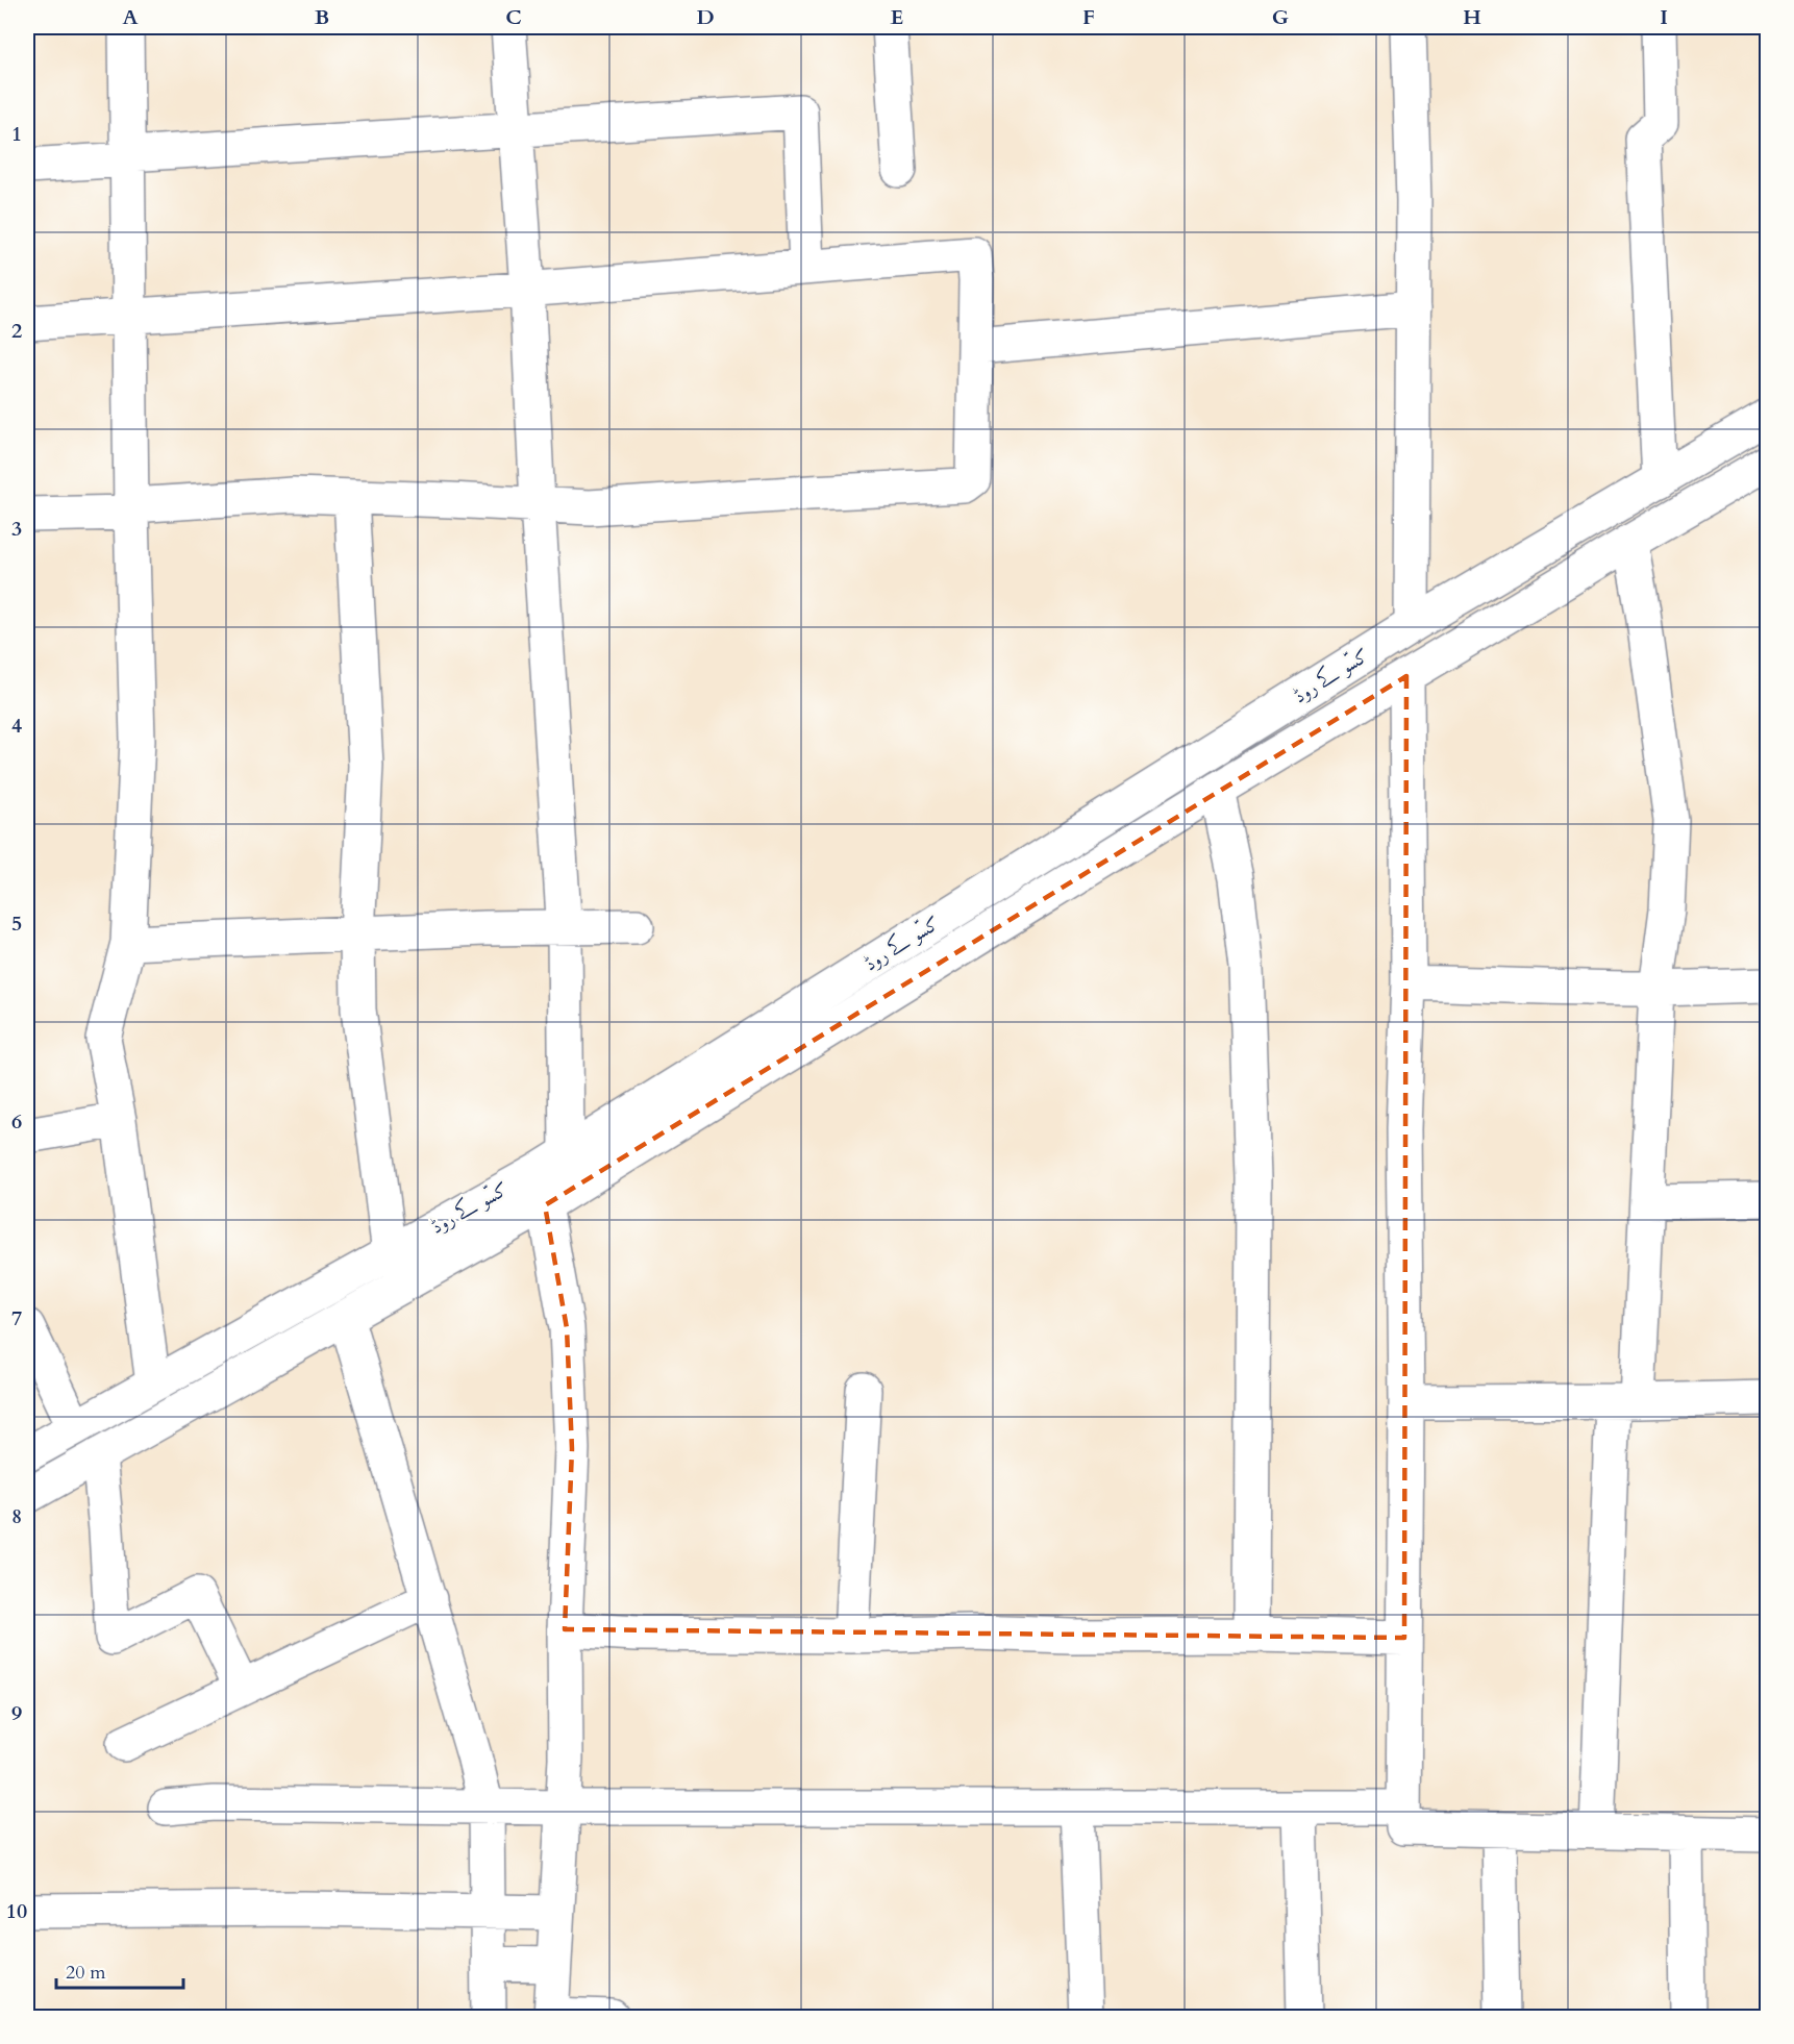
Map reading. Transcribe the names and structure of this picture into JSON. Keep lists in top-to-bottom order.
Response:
{
  "streets": {
    "street": ["کسّو کے روڈ"]
  },
  "scale_bar": "20 m",
  "grid": {
    "columns": [
      "A",
      "B",
      "C",
      "D",
      "E",
      "F",
      "G",
      "H",
      "I"
    ],
    "rows": [
      "1",
      "2",
      "3",
      "4",
      "5",
      "6",
      "7",
      "8",
      "9",
      "10"
    ]
  }
}
